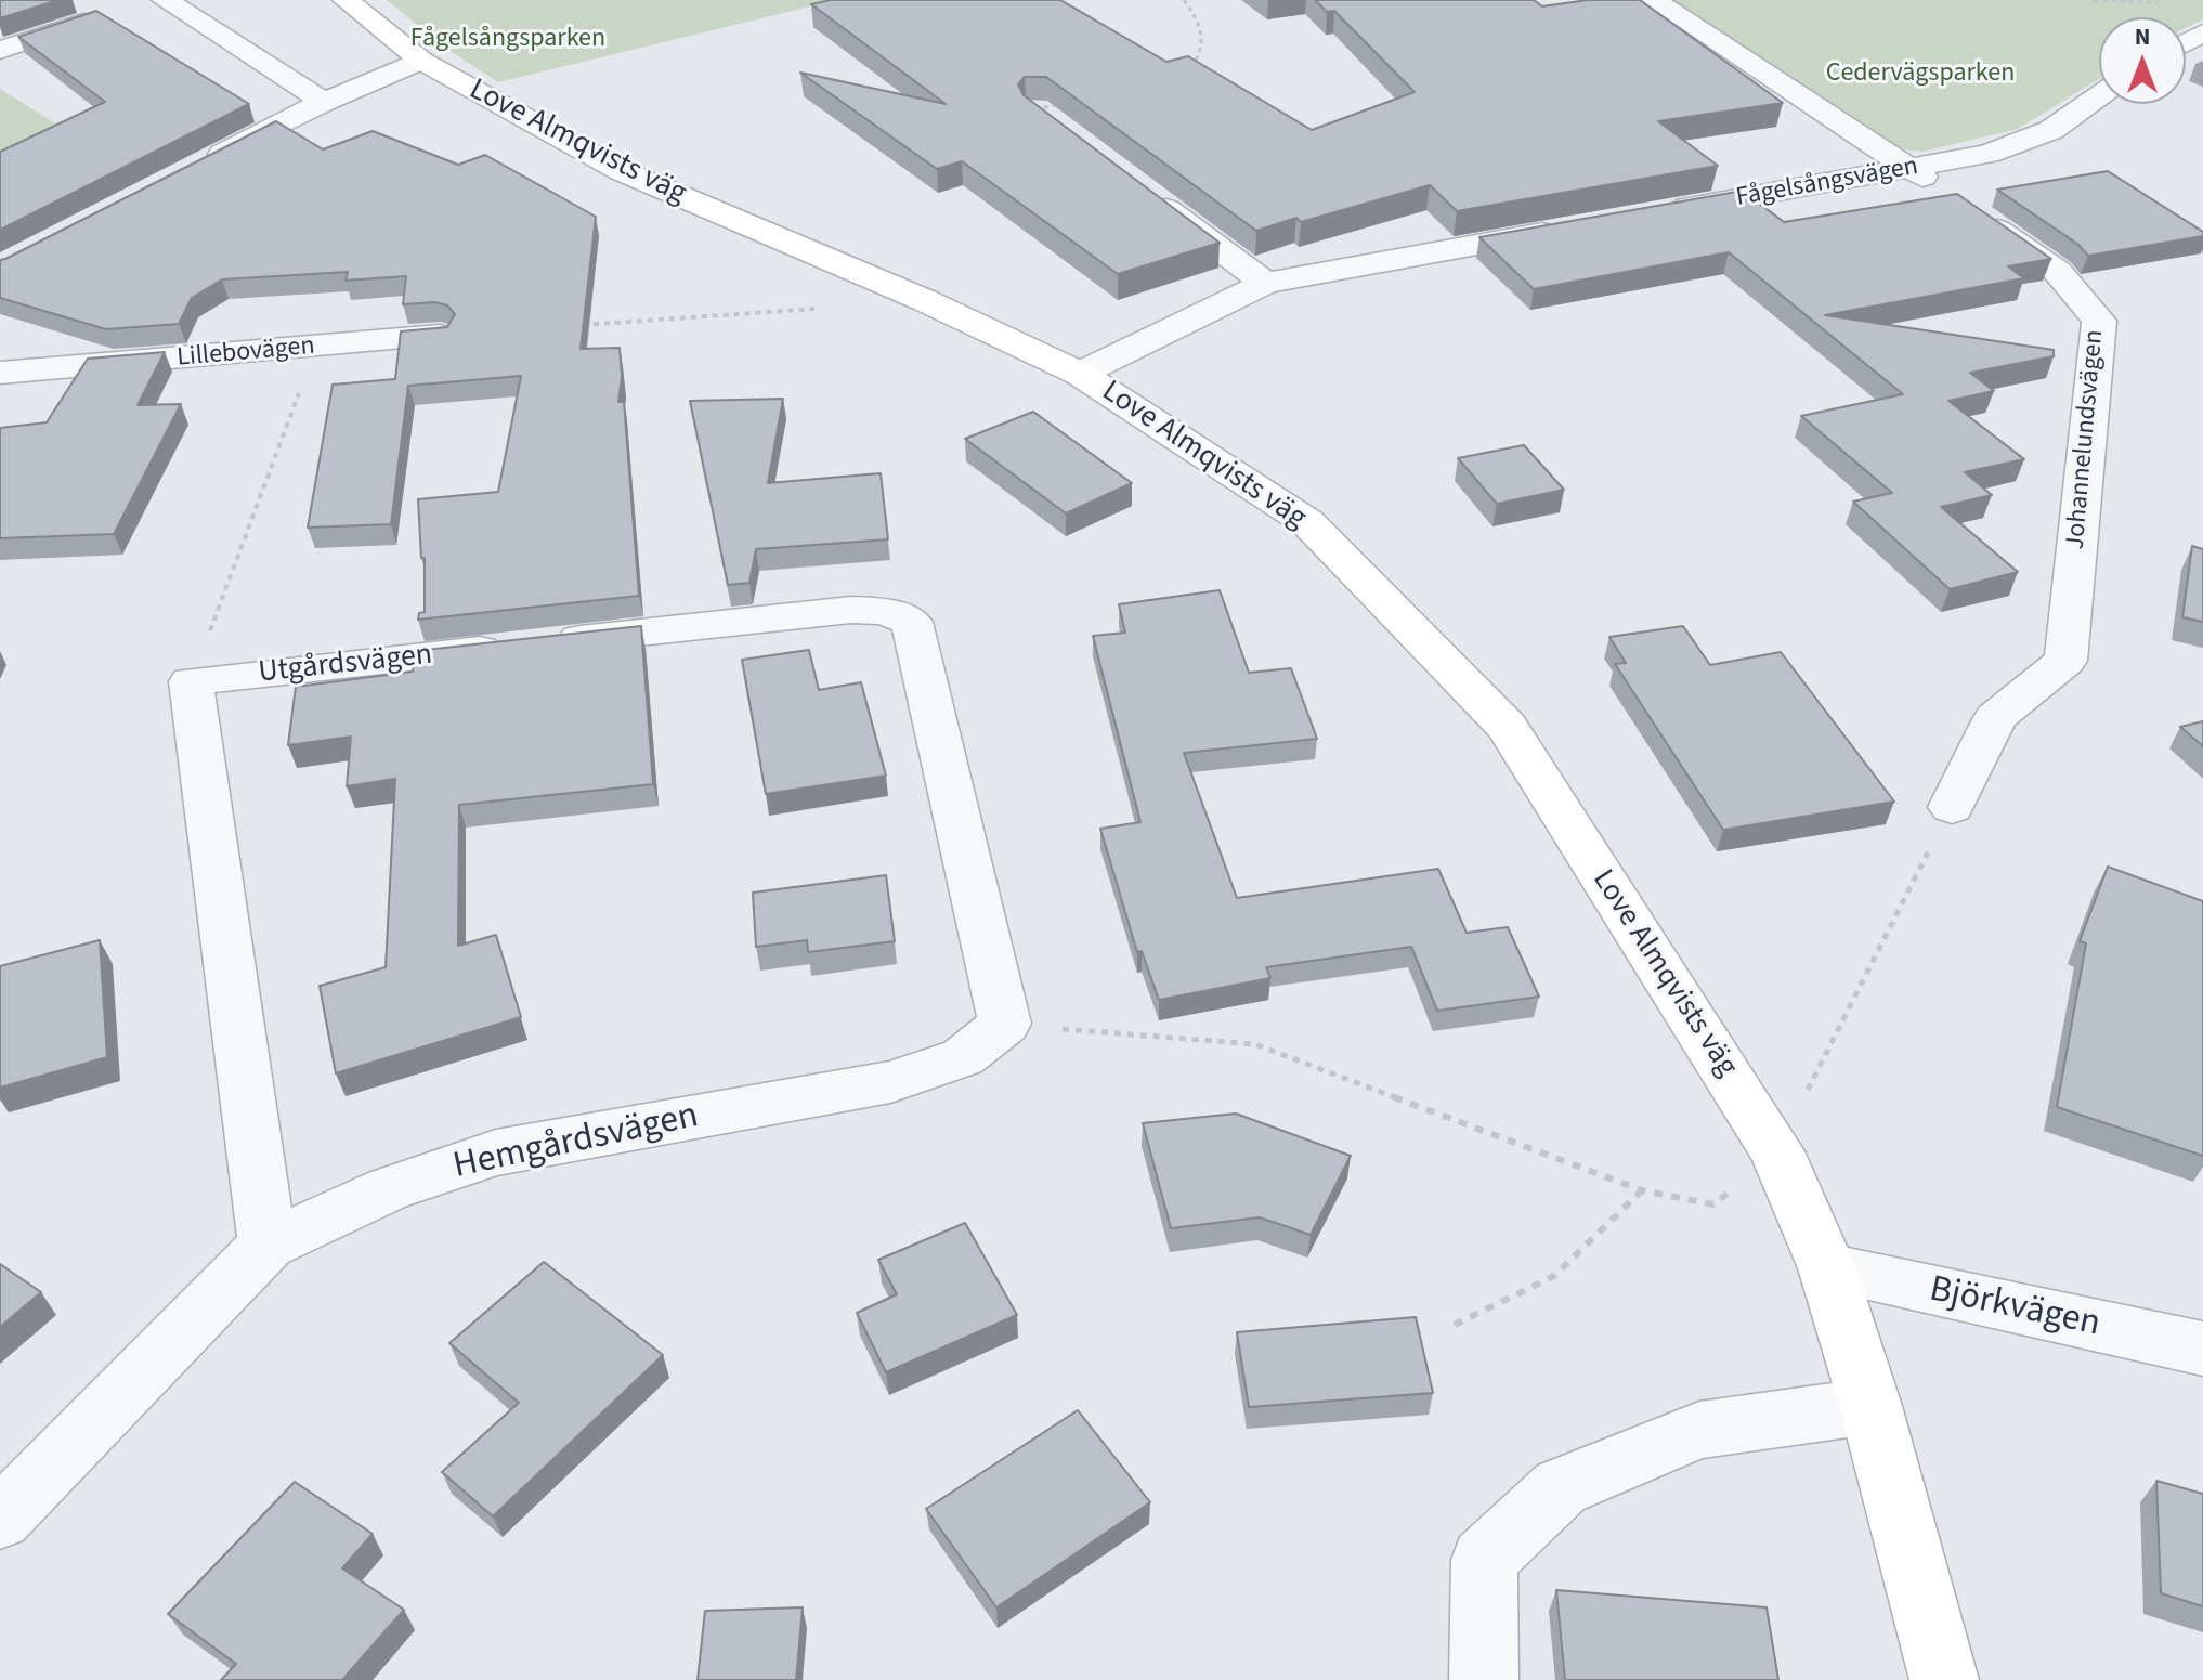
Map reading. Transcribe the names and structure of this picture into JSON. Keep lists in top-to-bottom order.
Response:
{
  "streets": {
    "street": [
      "Love Almqvists väg",
      "Fågelsångsvägen",
      "Lillebovägen",
      "Johannelundsvägen",
      "Utgårdsvägen",
      "Hemgårdsvägen",
      "Björkvägen"
    ]
  },
  "crossings": [
    ["Love Almqvists väg", "Björkvägen"],
    ["Fågelsångsvägen", "Johannelundsvägen"],
    ["Utgårdsvägen", "Hemgårdsvägen"]
  ],
  "parks": ["Fågelsångsparken", "Cedervägsparken"],
  "north": "top"
}
